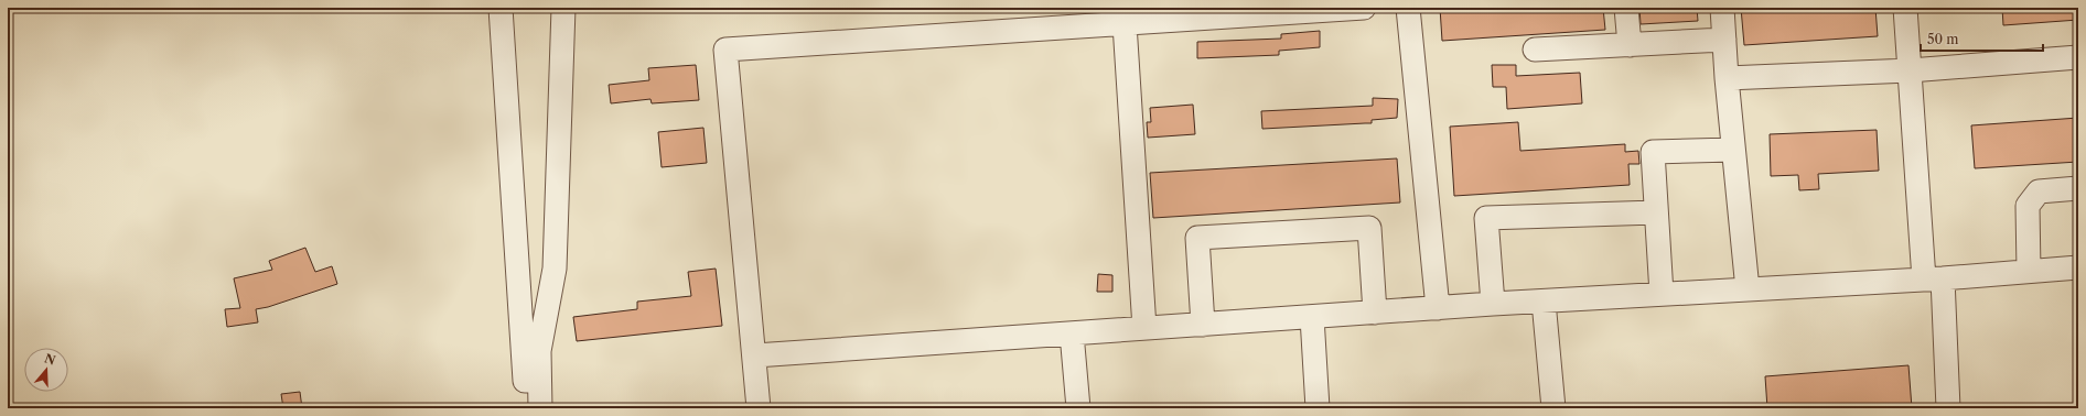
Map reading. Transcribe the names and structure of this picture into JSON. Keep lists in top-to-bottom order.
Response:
{
  "scale_bar": "50 m",
  "north": "top"
}
